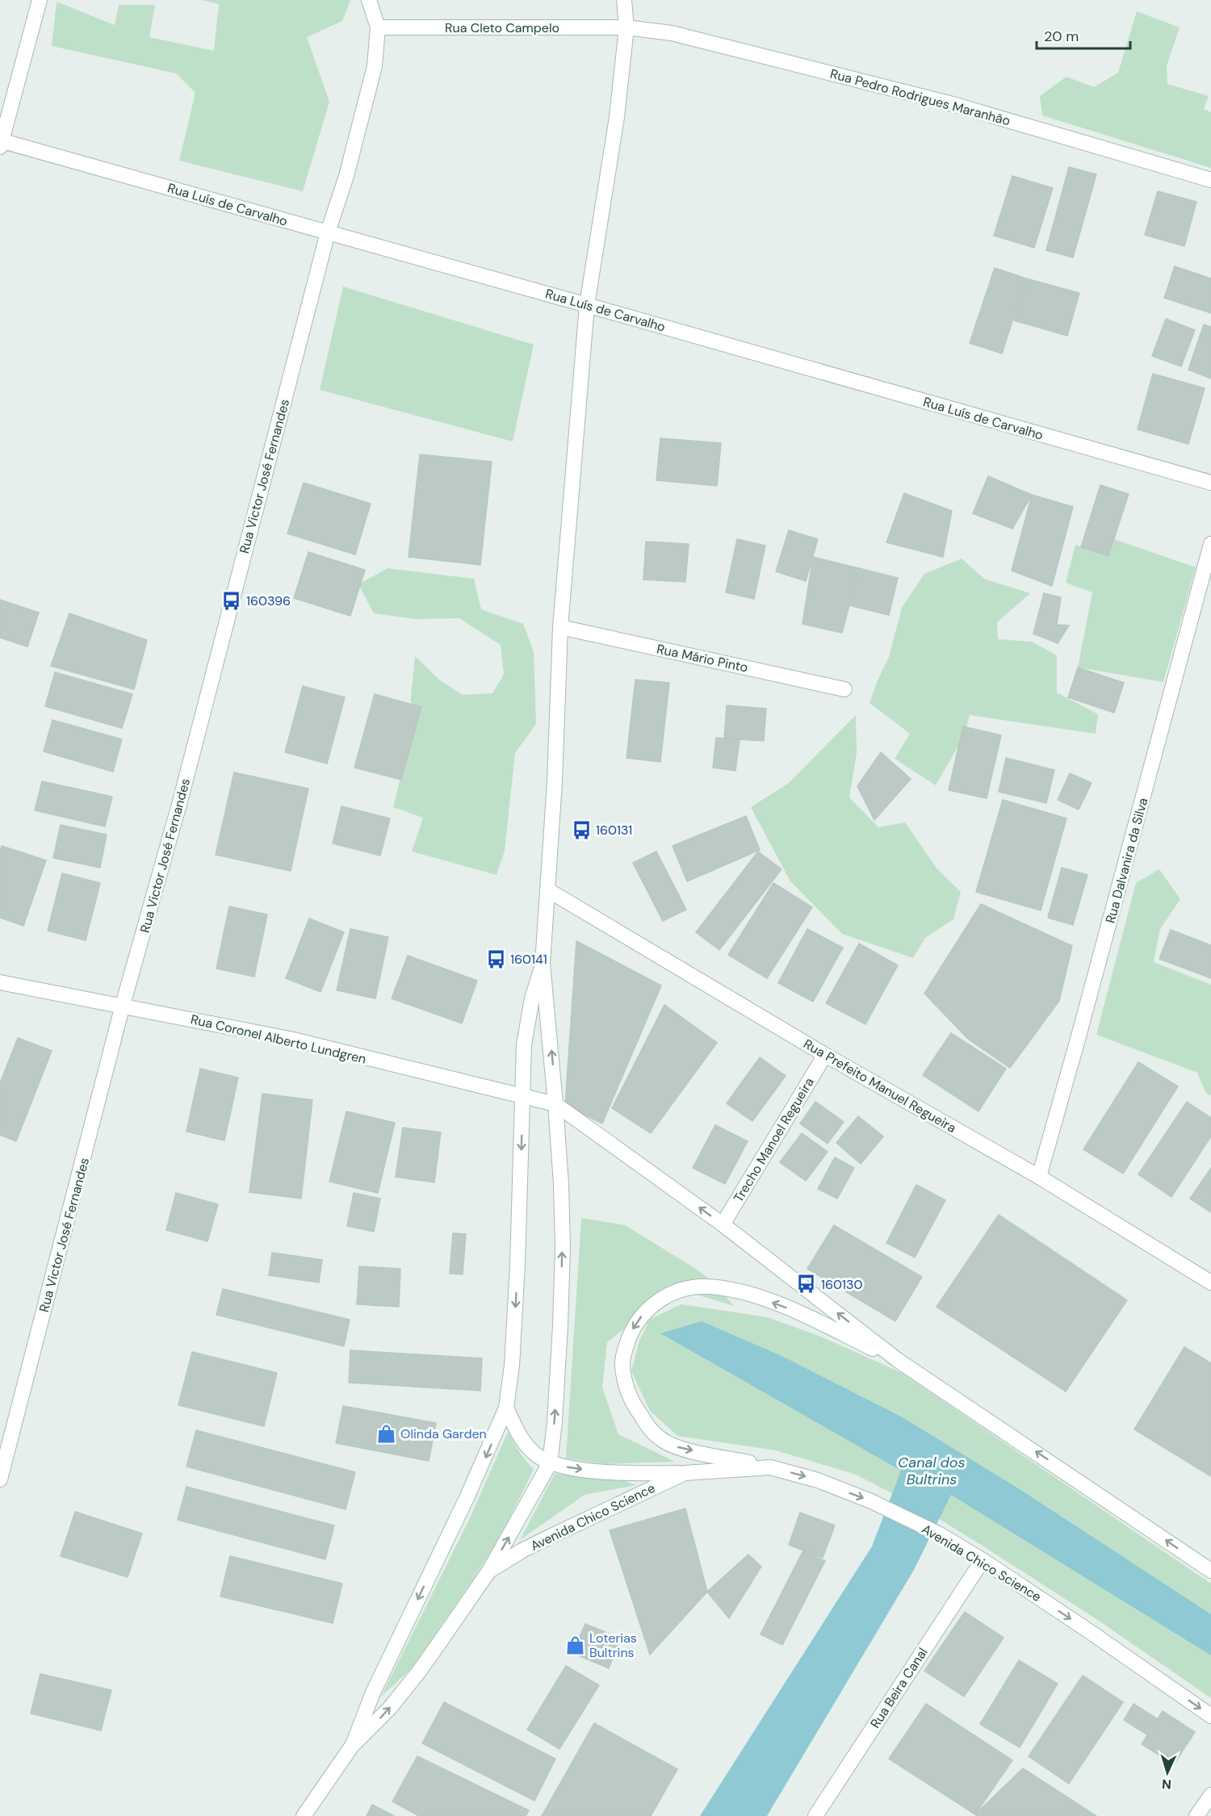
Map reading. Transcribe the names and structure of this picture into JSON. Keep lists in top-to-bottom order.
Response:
{
  "streets": {
    "street": [
      "Rua Cleto Campelo",
      "Rua Pedro Rodrigues Maranhão",
      "Rua Luís de Carvalho",
      "Rua Victor José Fernandes",
      "Rua Mário Pinto",
      "Rua Dalvanira da Silva",
      "Rua Coronel Alberto Lundgren",
      "Rua Prefeito Manuel Regueira",
      "Trecho Manoel Regueira",
      "Avenida Chico Science",
      "Rua Beira Canal"
    ]
  },
  "crossings": [
    ["Rua Cleto Campelo", "Rua Pedro Rodrigues Maranhão"],
    ["Rua Luís de Carvalho", "Rua Victor José Fernandes"],
    ["Rua Victor José Fernandes", "Rua Coronel Alberto Lundgren"],
    ["Rua Dalvanira da Silva", "Rua Prefeito Manuel Regueira"],
    ["Rua Prefeito Manuel Regueira", "Trecho Manoel Regueira"],
    ["Avenida Chico Science", "Rua Beira Canal"]
  ],
  "water": ["Canal dos Bultrins"],
  "places": {
    "bus stop": [
      "160396",
      "160131",
      "160141",
      "160130"
    ],
    "shop": ["Olinda Garden", "Loterias Bultrins"]
  },
  "scale_bar": "20 m",
  "north": "bottom"
}
